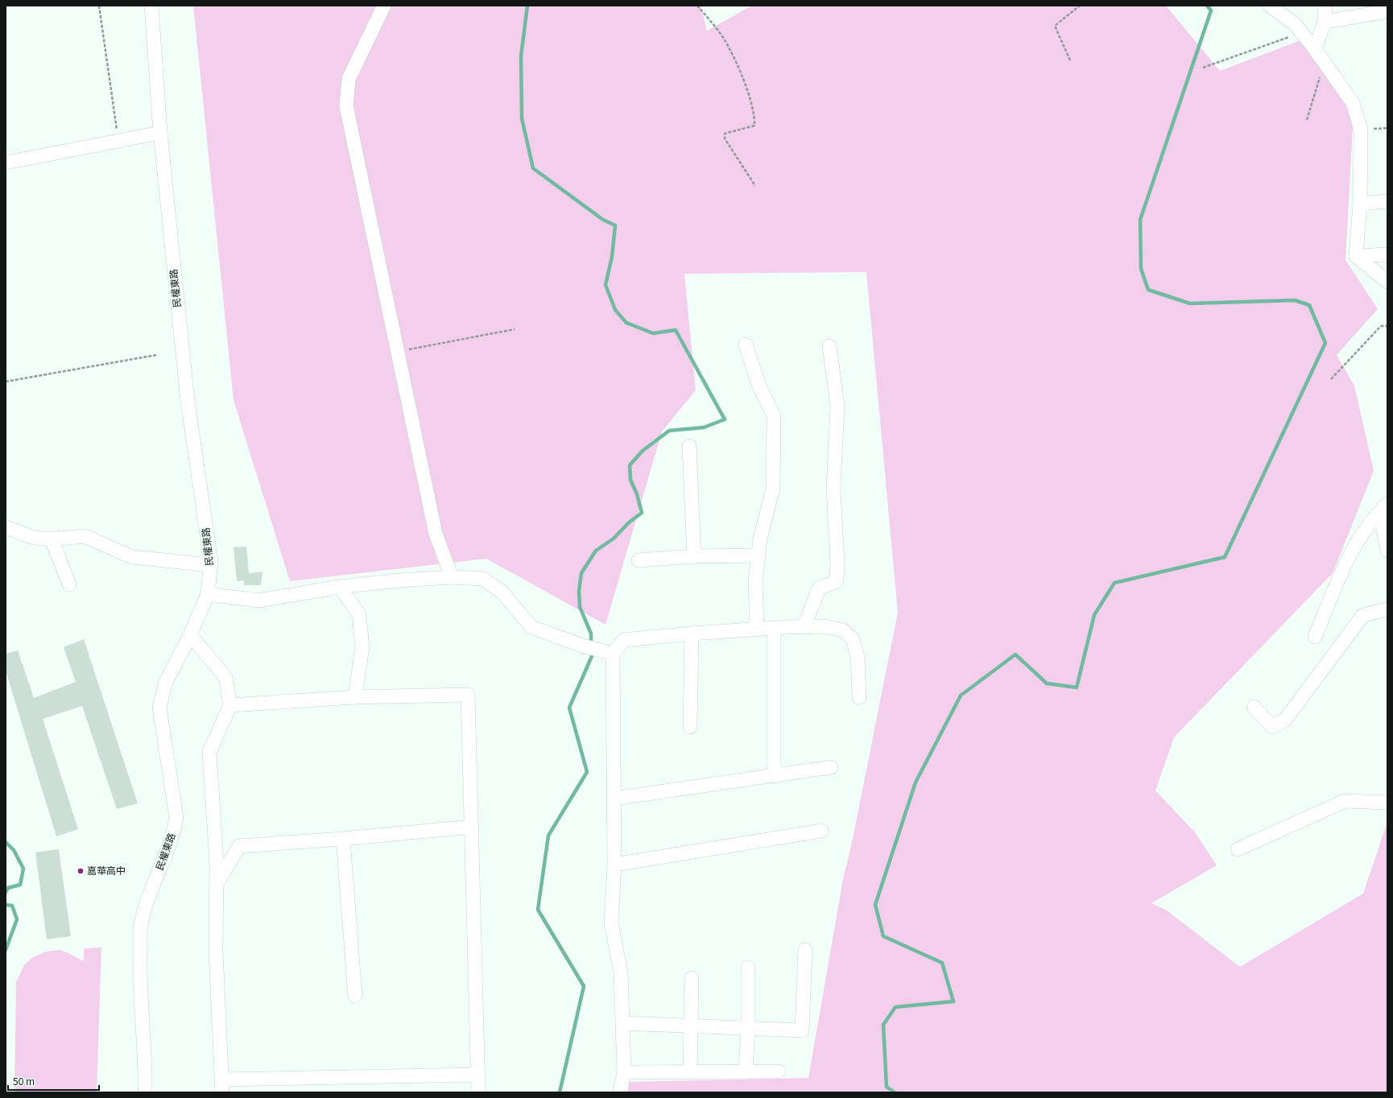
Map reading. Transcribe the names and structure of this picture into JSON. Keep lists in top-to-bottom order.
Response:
{
  "streets": {
    "street": ["民權東路"]
  },
  "places": ["嘉華高中"],
  "scale_bar": "50 m"
}
